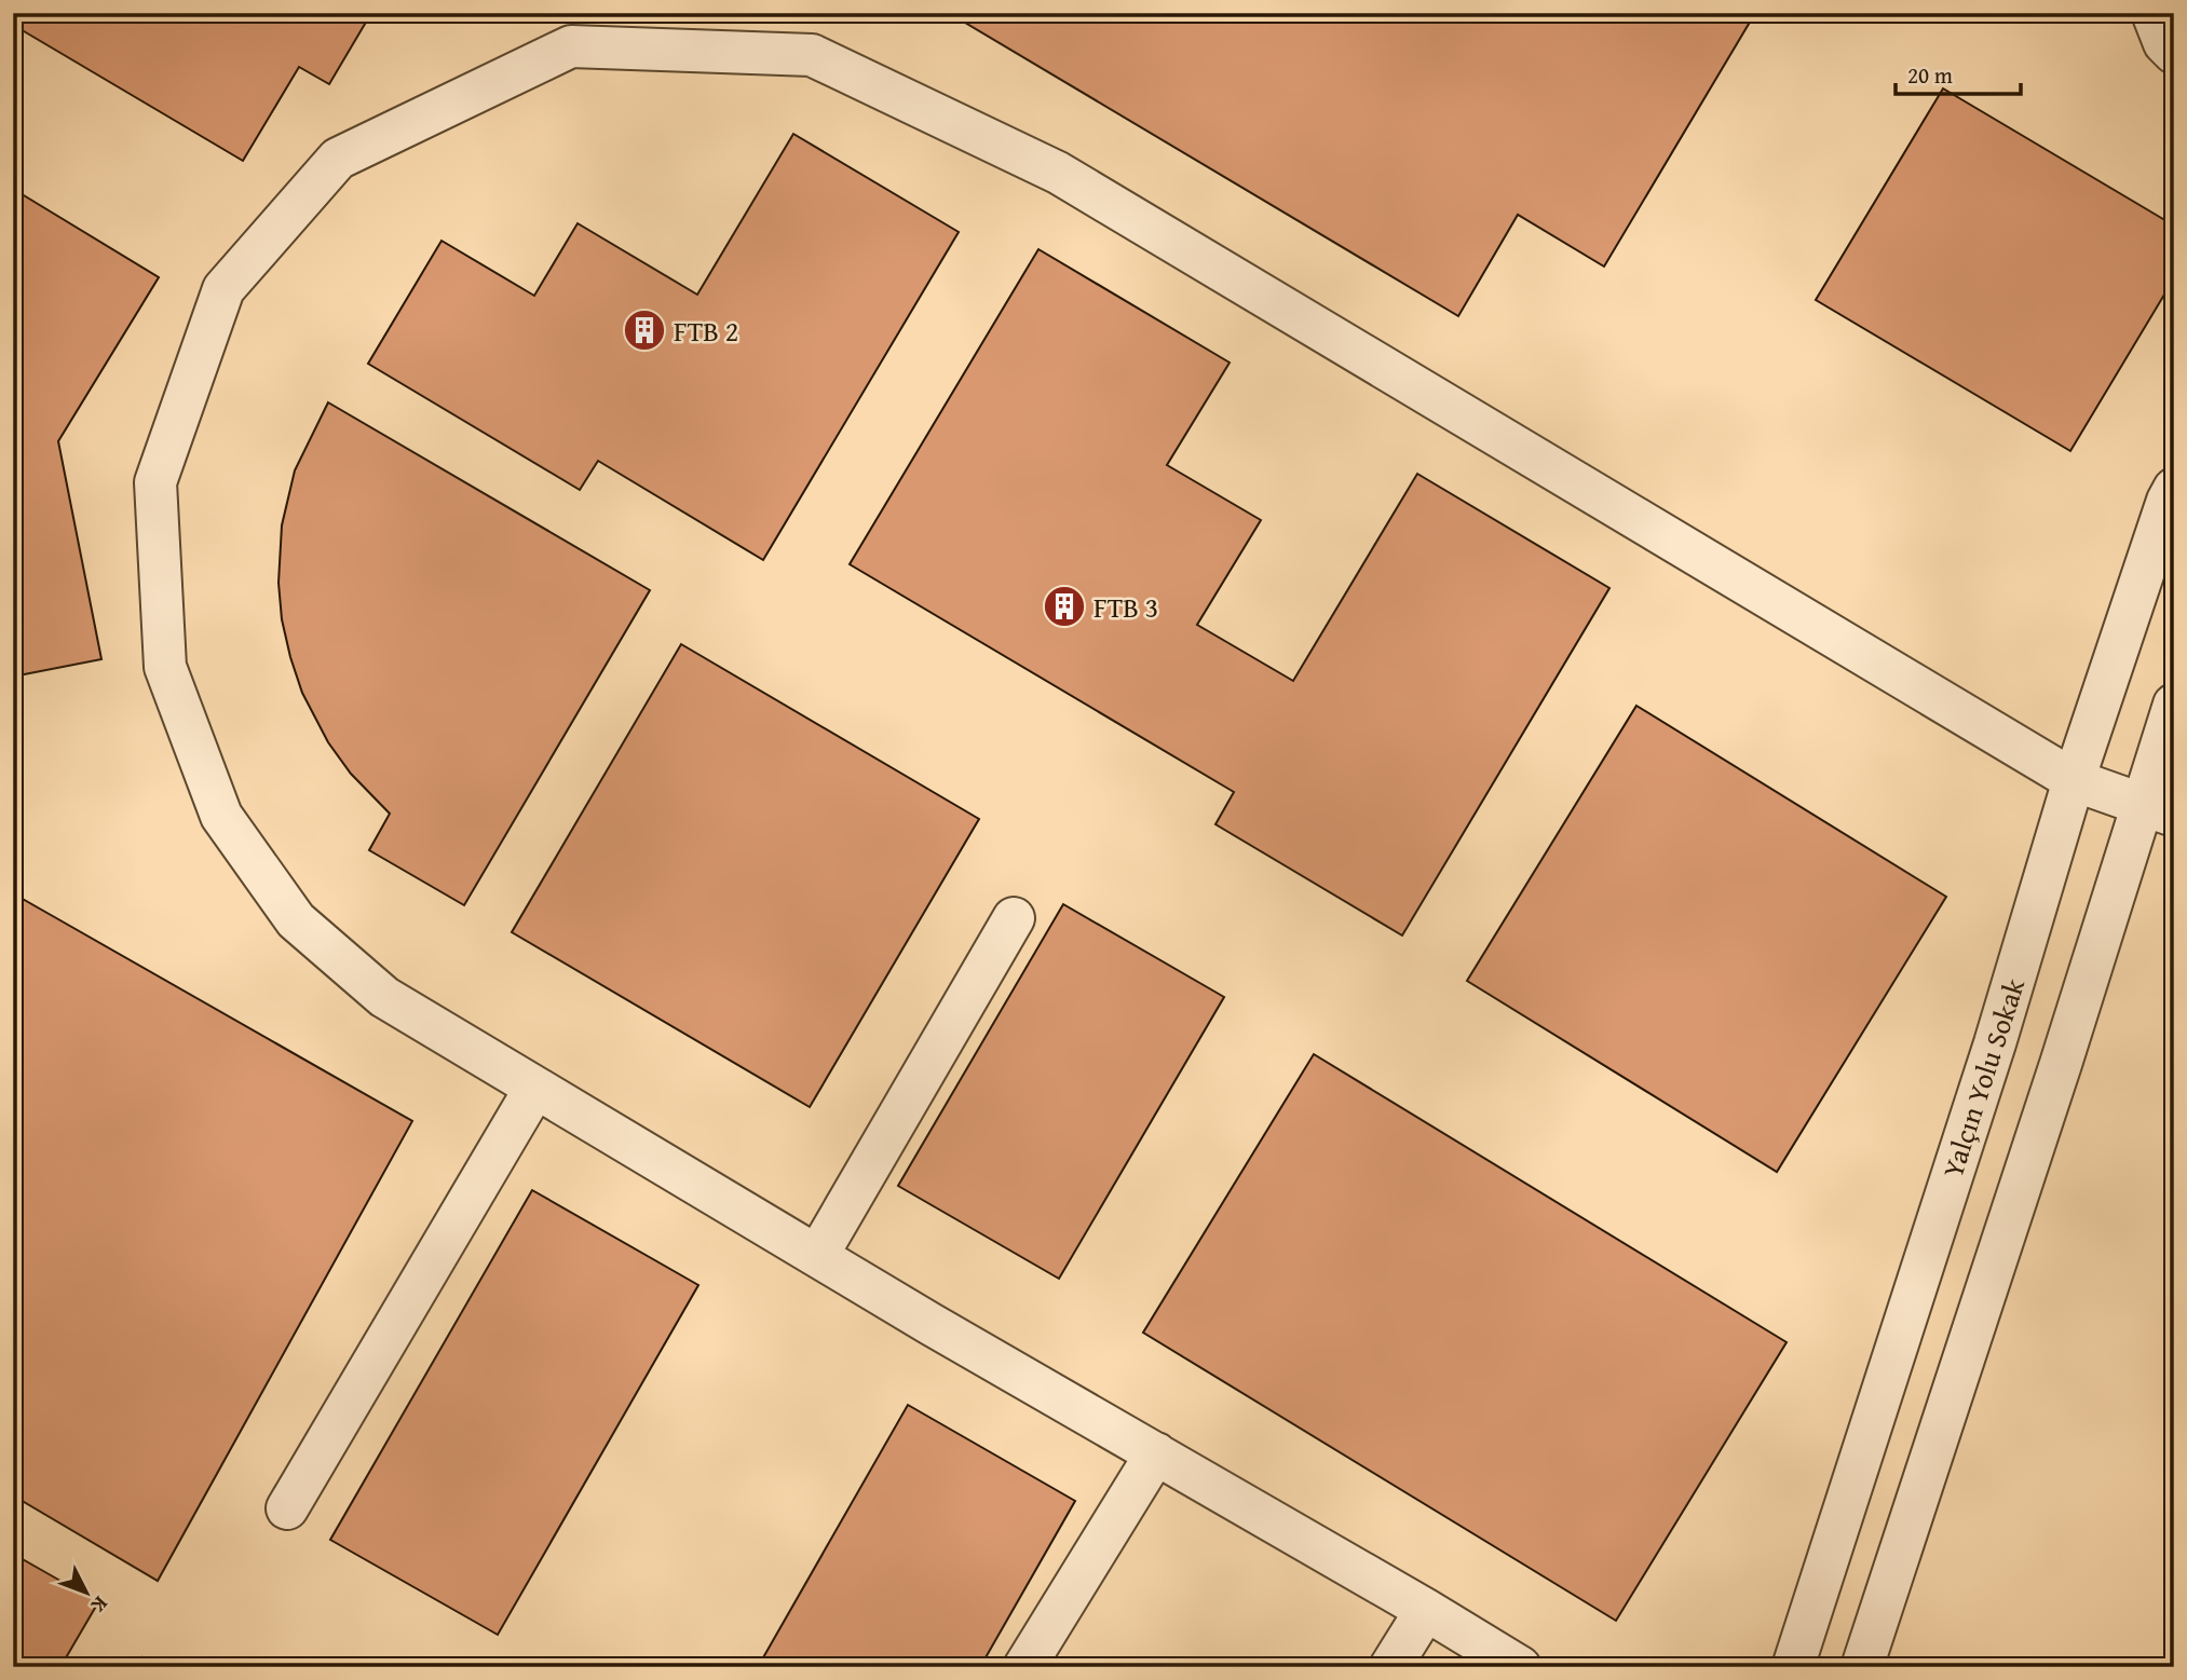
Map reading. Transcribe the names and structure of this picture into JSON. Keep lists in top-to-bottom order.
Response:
{
  "streets": {
    "street": ["Yalçın Yolu Sokak"]
  },
  "places": {
    "building": ["FTB 2", "FTB 3"]
  },
  "scale_bar": "20 m",
  "north": "bottom right"
}
